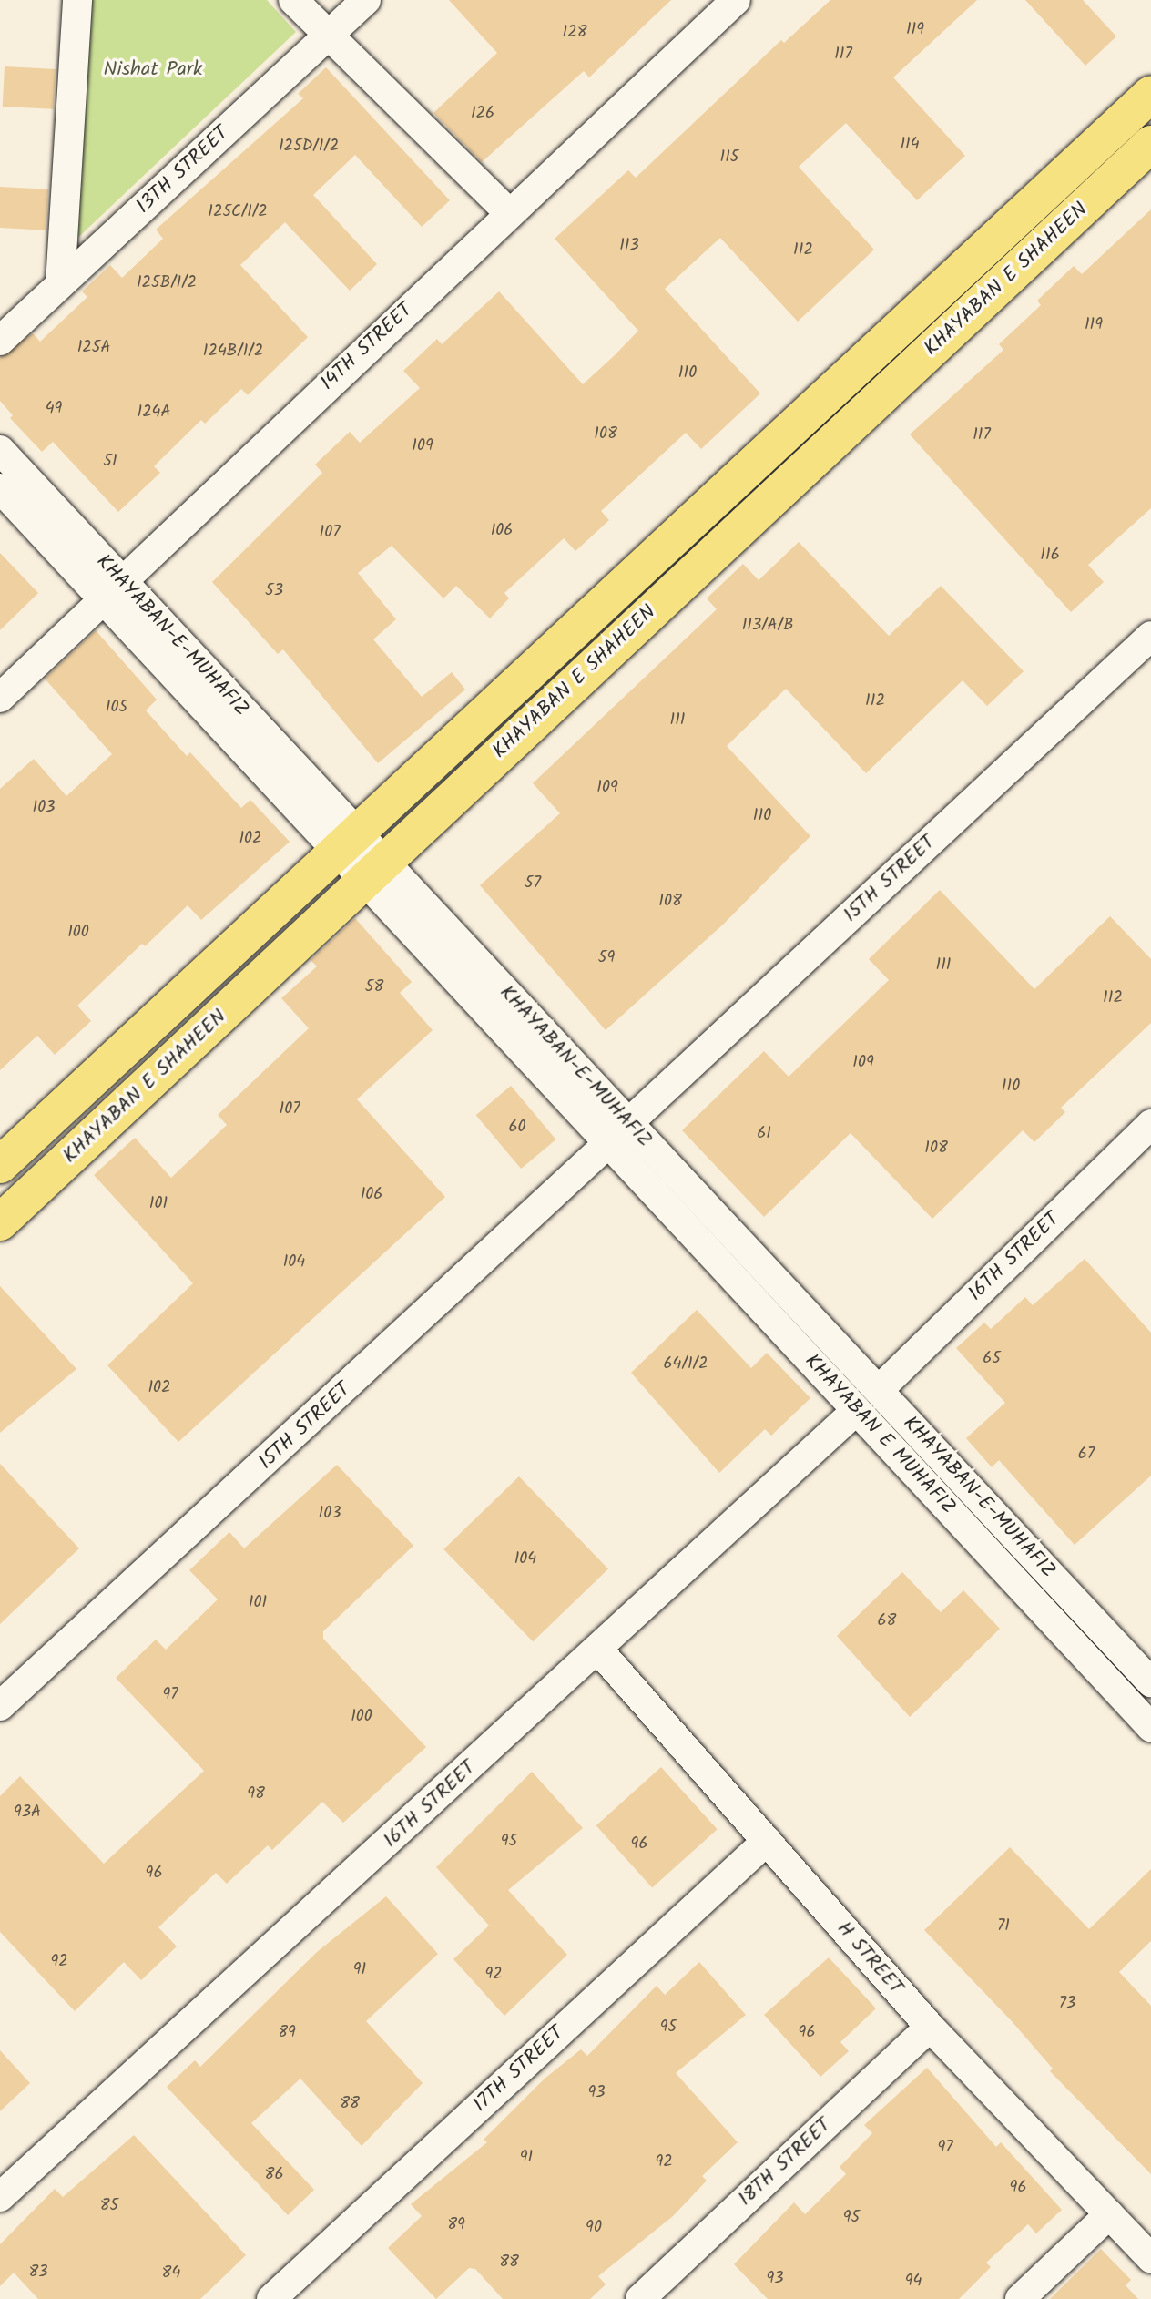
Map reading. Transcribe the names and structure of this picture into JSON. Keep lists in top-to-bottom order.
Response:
{
  "streets": {
    "main road": ["KHAYABAN E SHAHEEN"],
    "street": [
      "13TH STREET",
      "14TH STREET",
      "KHAYABAN-E-MUHAFIZ",
      "15TH STREET",
      "16TH STREET",
      "KHAYABAN E MUHAFIZ",
      "H STREET",
      "17TH STREET",
      "18TH STREET"
    ]
  },
  "crossings": [
    ["KHAYABAN E SHAHEEN", "KHAYABAN-E-MUHAFIZ"],
    ["14TH STREET", "KHAYABAN-E-MUHAFIZ"],
    ["KHAYABAN-E-MUHAFIZ", "15TH STREET"],
    ["KHAYABAN-E-MUHAFIZ", "16TH STREET"],
    ["KHAYABAN-E-MUHAFIZ", "KHAYABAN E MUHAFIZ"],
    ["15TH STREET", "KHAYABAN E MUHAFIZ"],
    ["16TH STREET", "KHAYABAN E MUHAFIZ"],
    ["16TH STREET", "H STREET"],
    ["H STREET", "17TH STREET"],
    ["H STREET", "18TH STREET"]
  ],
  "parks": ["Nishat Park"],
  "house_numbers": [
    "119",
    "128",
    "117",
    "126",
    "114",
    "125D/1/2",
    "115",
    "125C/1/2",
    "113",
    "112",
    "125B/1/2",
    "119",
    "125A",
    "124B/1/2",
    "110",
    "49",
    "124A",
    "108",
    "117",
    "109",
    "51",
    "106",
    "107",
    "116",
    "53",
    "113/A/B",
    "112",
    "105",
    "111",
    "109",
    "103",
    "110",
    "102",
    "57",
    "108",
    "100",
    "59",
    "111",
    "58",
    "112",
    "109",
    "110",
    "107",
    "60",
    "61",
    "108",
    "106",
    "101",
    "104",
    "65",
    "64/1/2",
    "102",
    "67",
    "103",
    "104",
    "101",
    "68",
    "97",
    "100",
    "98",
    "93A",
    "95",
    "96",
    "96",
    "71",
    "92",
    "91",
    "92",
    "73",
    "95",
    "89",
    "96",
    "93",
    "88",
    "97",
    "91",
    "92",
    "86",
    "96",
    "85",
    "95",
    "89",
    "90",
    "88",
    "83",
    "84",
    "93",
    "94"
  ]
}
